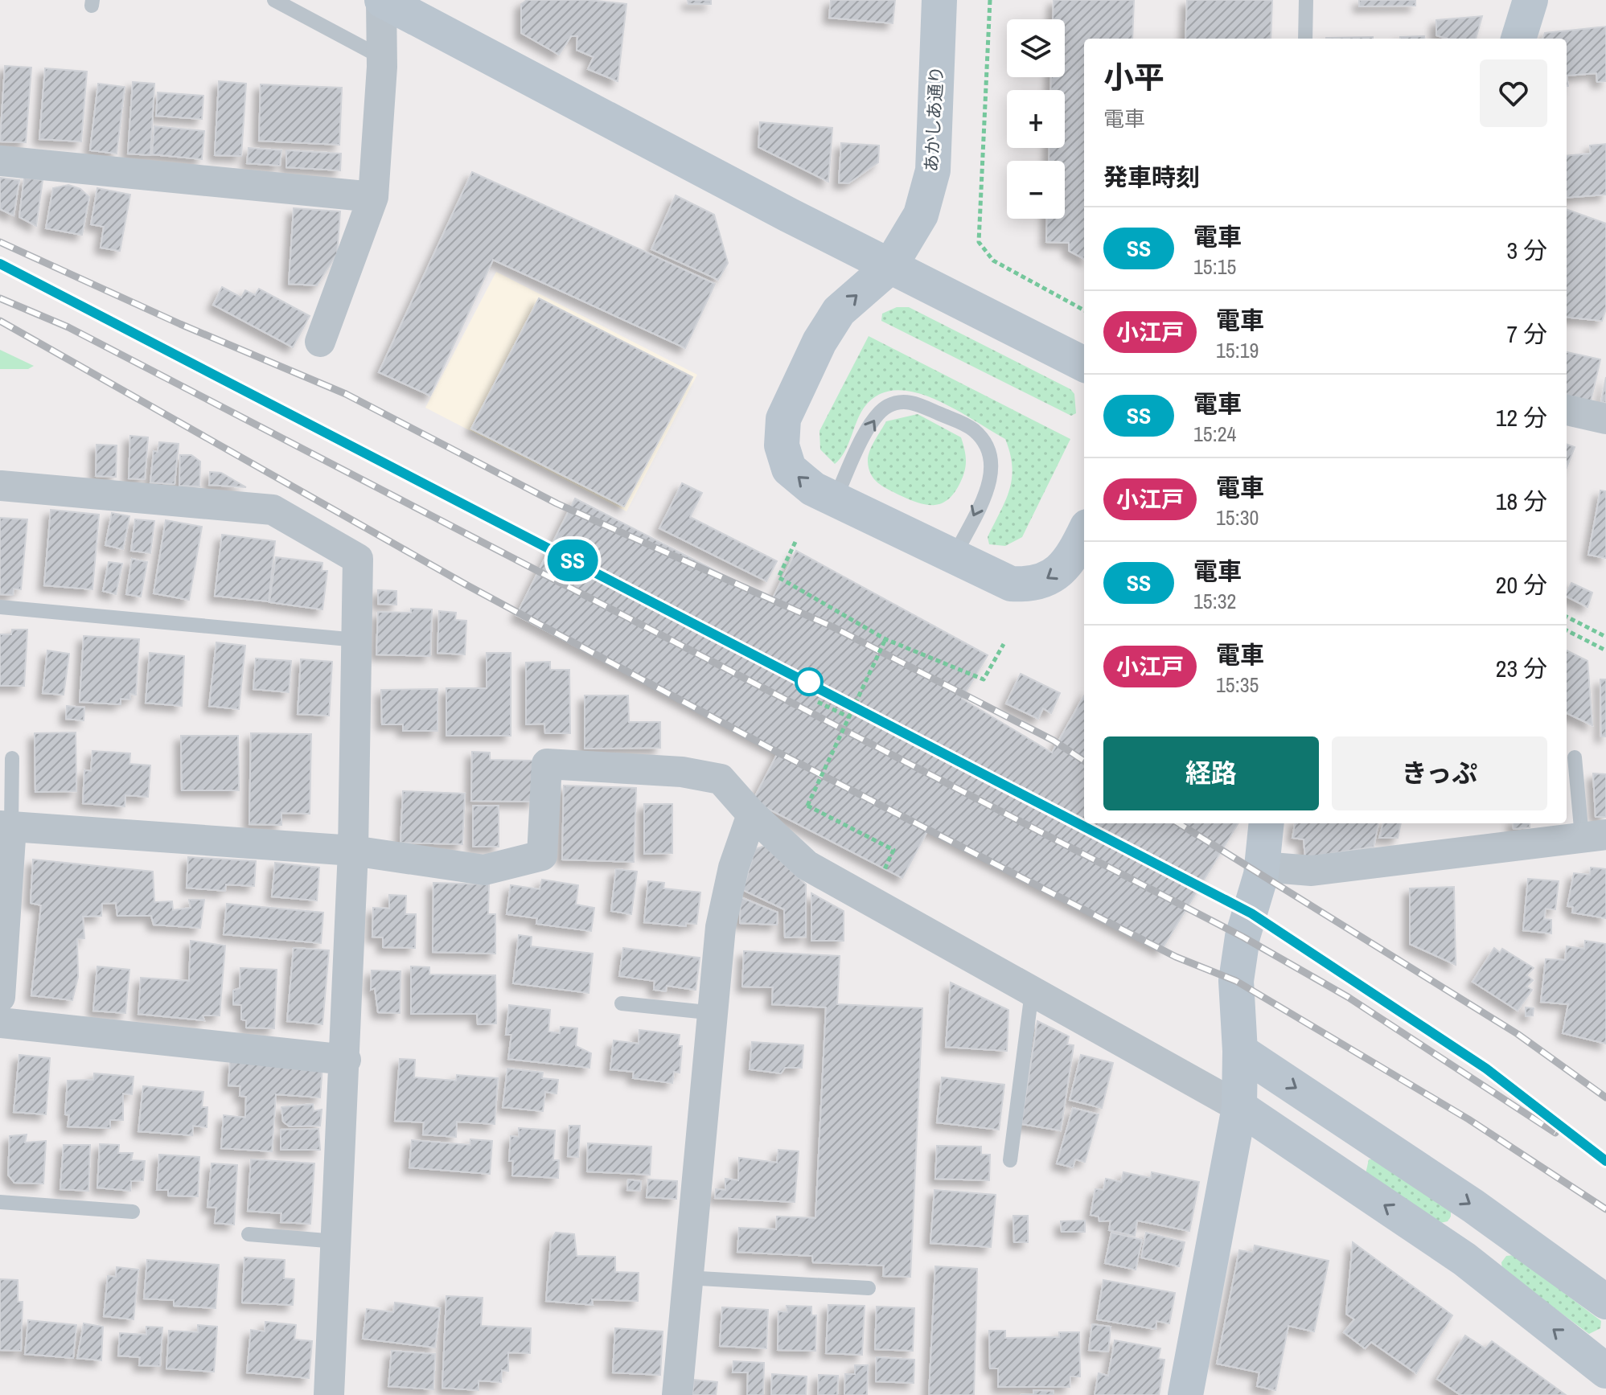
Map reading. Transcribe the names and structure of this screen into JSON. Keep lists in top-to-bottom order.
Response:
{
  "streets": {
    "street": ["あかしあ通り"]
  },
  "page": {
    "on_map": "SS",
    "map_buttons": ["+", "−"],
    "heading": [
      ["小平", "電車"],
      "発車時刻"
    ],
    "list": [
      {
        "mark": "SS",
        "name": "電車",
        "note": "15:15",
        "value": "3 分"
      },
      {
        "mark": "小江戸",
        "name": "電車",
        "note": "15:19",
        "value": "7 分"
      },
      {
        "mark": "SS",
        "name": "電車",
        "note": "15:24",
        "value": "12 分"
      },
      {
        "mark": "小江戸",
        "name": "電車",
        "note": "15:30",
        "value": "18 分"
      },
      {
        "mark": "SS",
        "name": "電車",
        "note": "15:32",
        "value": "20 分"
      },
      {
        "mark": "小江戸",
        "name": "電車",
        "note": "15:35",
        "value": "23 分"
      }
    ],
    "buttons": ["経路", "きっぷ"]
  }
}
